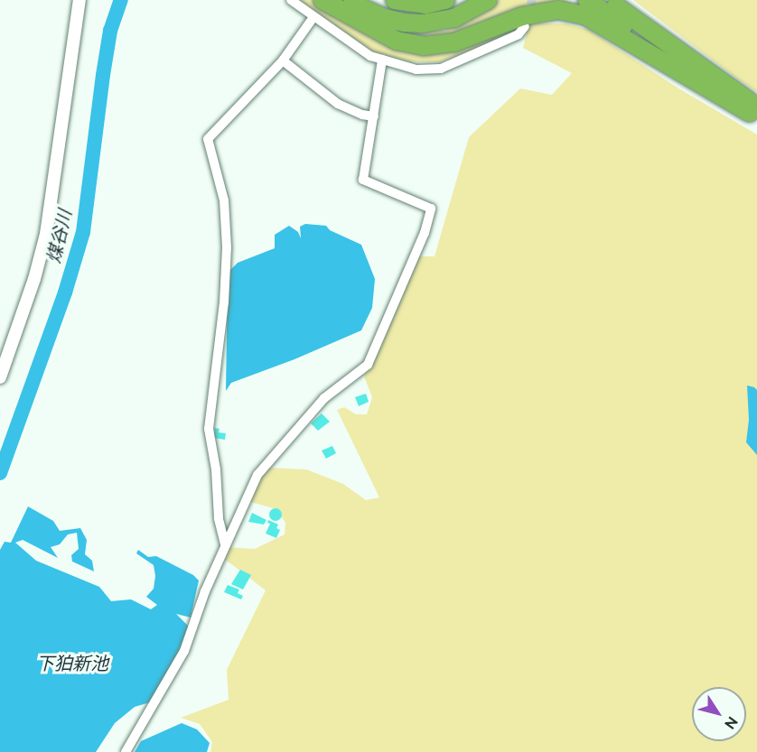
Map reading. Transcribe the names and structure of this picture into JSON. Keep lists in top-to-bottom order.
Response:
{
  "water": ["煤谷川", "下狛新池"],
  "north": "bottom right"
}
